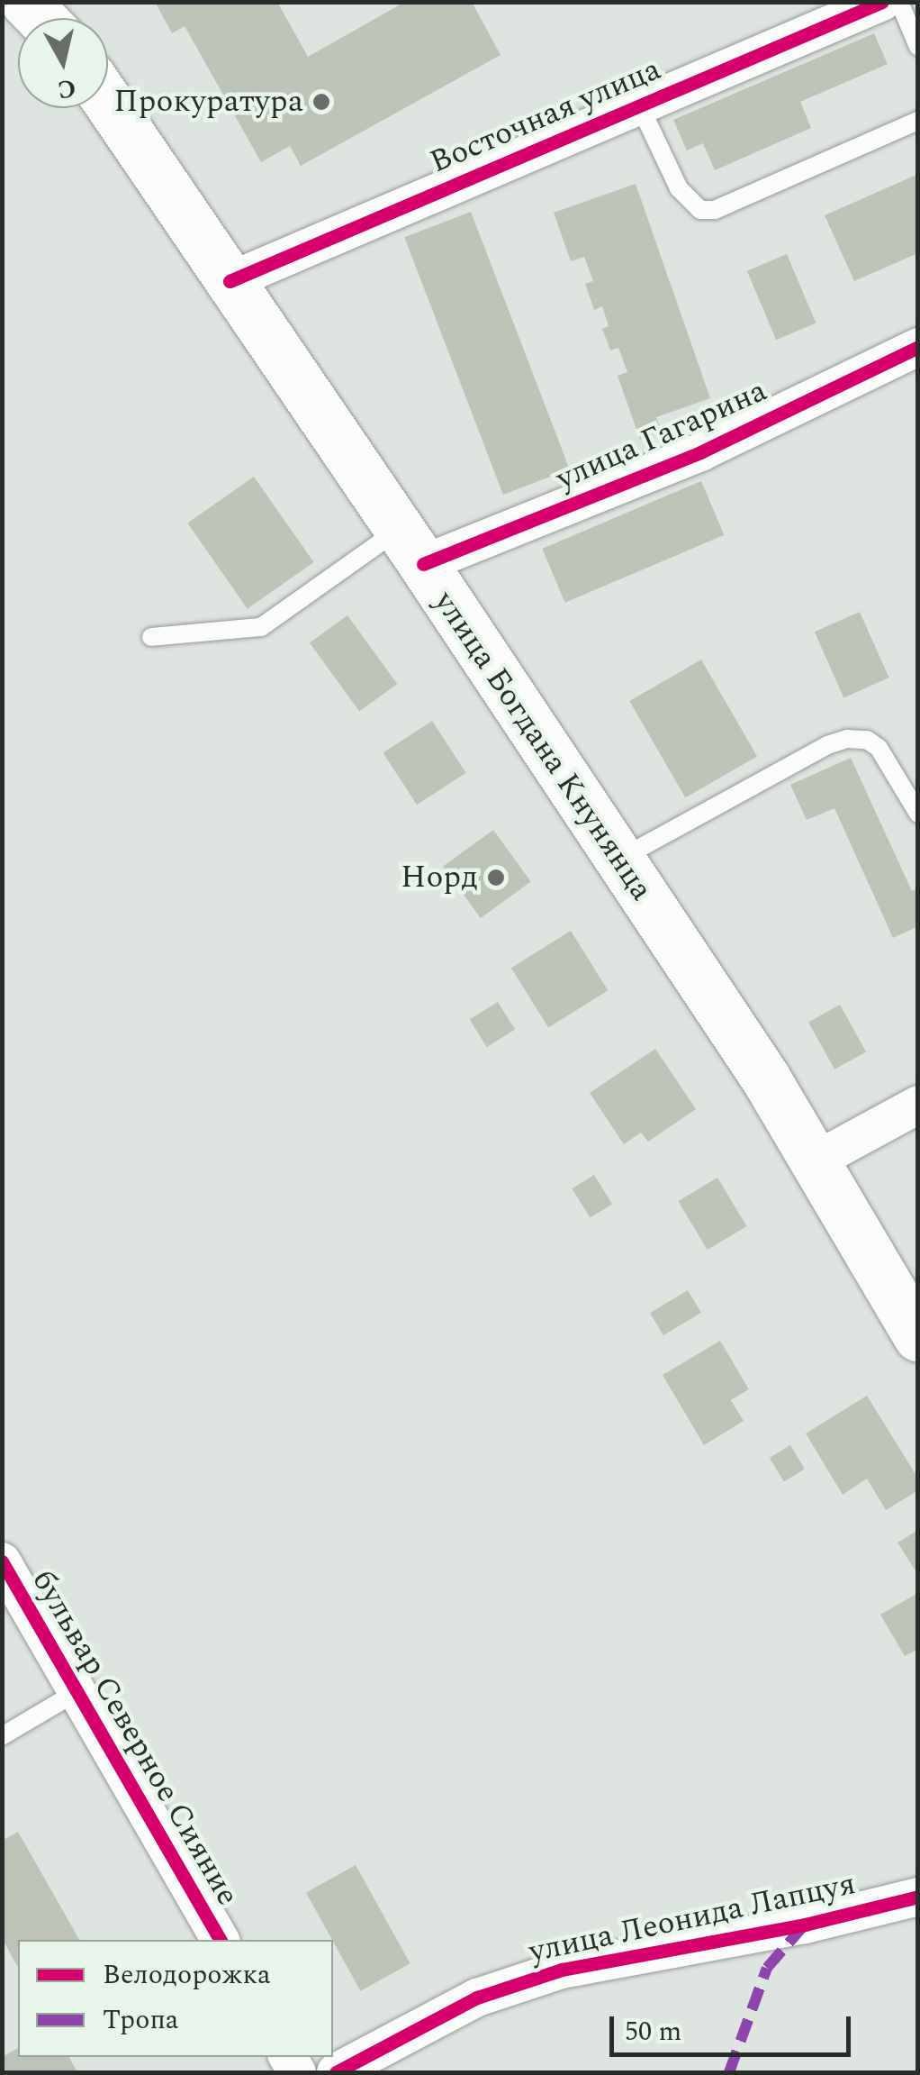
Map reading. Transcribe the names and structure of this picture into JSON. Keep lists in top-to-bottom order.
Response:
{
  "streets": {
    "main road": ["улица Богдана Кнунянца"],
    "street": [
      "Восточная улица",
      "улица Гагарина",
      "бульвар Северное Сияние",
      "улица Леонида Лапцуя"
    ]
  },
  "crossings": [
    ["Восточная улица", "улица Богдана Кнунянца"],
    ["улица Гагарина", "улица Богдана Кнунянца"]
  ],
  "places": ["Прокуратура", "Норд"],
  "legend": ["Велодорожка", "Тропа"],
  "scale_bar": "50 m",
  "north": "bottom"
}
